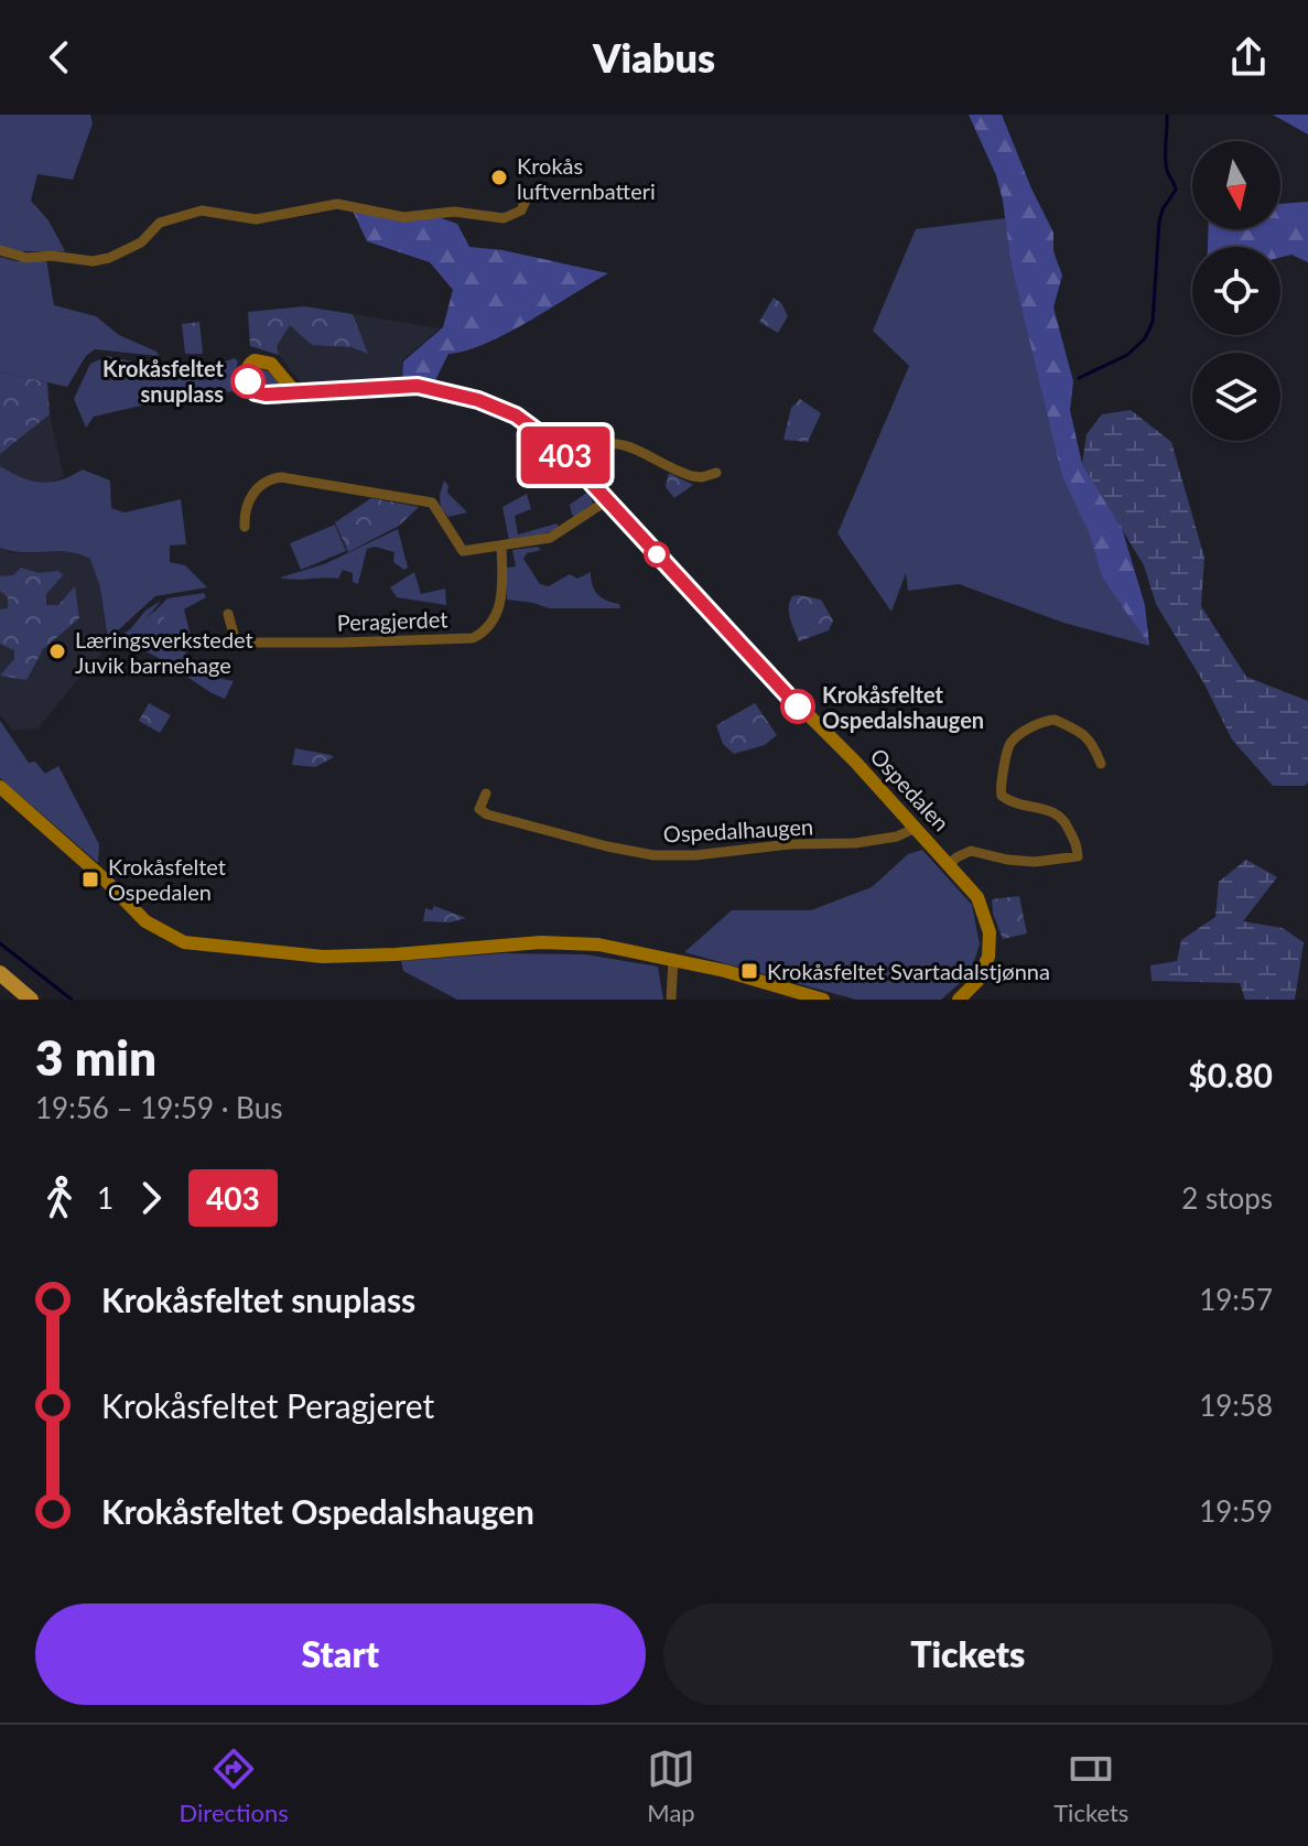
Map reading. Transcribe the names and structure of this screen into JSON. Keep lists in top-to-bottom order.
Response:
{
  "streets": {
    "street": ["Peragjerdet", "Ospedalen", "Ospedalhaugen"]
  },
  "crossings": [
    ["Ospedalen", "Ospedalhaugen"]
  ],
  "places": {
    "other": [
      "Krokås luftvernbatteri",
      "Krokåsfeltet snuplass",
      "Læringsverkstedet Juvik barnehage",
      "Krokåsfeltet Ospedalshaugen"
    ],
    "transit": ["Krokåsfeltet Ospedalen", "Krokåsfeltet Svartadalstjønna"]
  },
  "lines": ["bus line 403"],
  "north": "bottom",
  "page": {
    "header": "Viabus",
    "on_map": "403",
    "heading": ["3 min", "19:56 – 19:59 · Bus", "$0.80"],
    "legs": ["1", "403", "2 stops"],
    "list": [
      {
        "name": "Krokåsfeltet snuplass",
        "value": "19:57"
      },
      {
        "name": "Krokåsfeltet Peragjeret",
        "value": "19:58"
      },
      {
        "name": "Krokåsfeltet Ospedalshaugen",
        "value": "19:59"
      }
    ],
    "buttons": ["Start", "Tickets"],
    "tabs": ["Directions", "Map", "Tickets"]
  }
}
